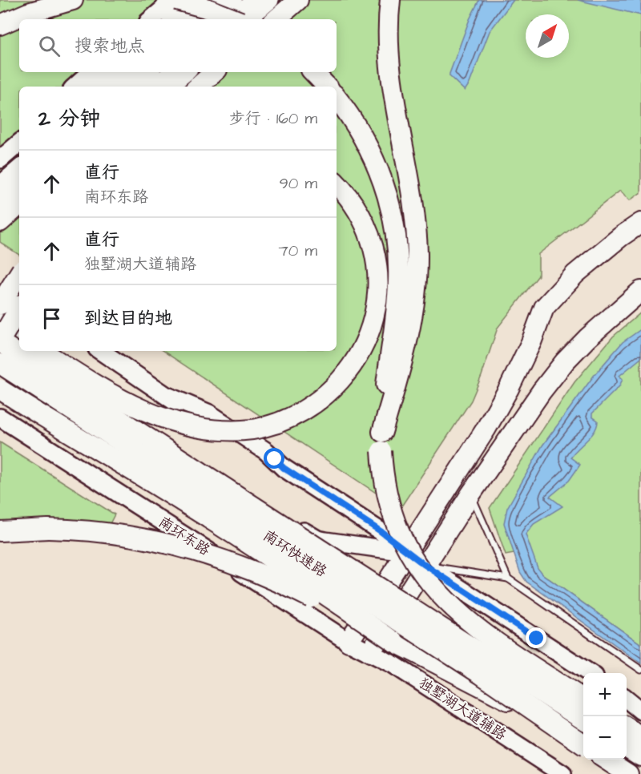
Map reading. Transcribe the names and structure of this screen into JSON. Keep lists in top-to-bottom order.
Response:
{
  "streets": {
    "highway": ["南环快速路"],
    "main road": ["南环东路", "独墅湖大道辅路"]
  },
  "crossings": [
    ["南环东路", "独墅湖大道辅路"]
  ],
  "north": "top right",
  "page": {
    "search": "搜索地点",
    "heading": ["2 分钟", "步行 · 160 m"],
    "list": [
      ["直行", "南环东路", "90 m"],
      ["直行", "独墅湖大道辅路", "70 m"],
      "到达目的地"
    ],
    "map_buttons": ["+", "−"]
  }
}
